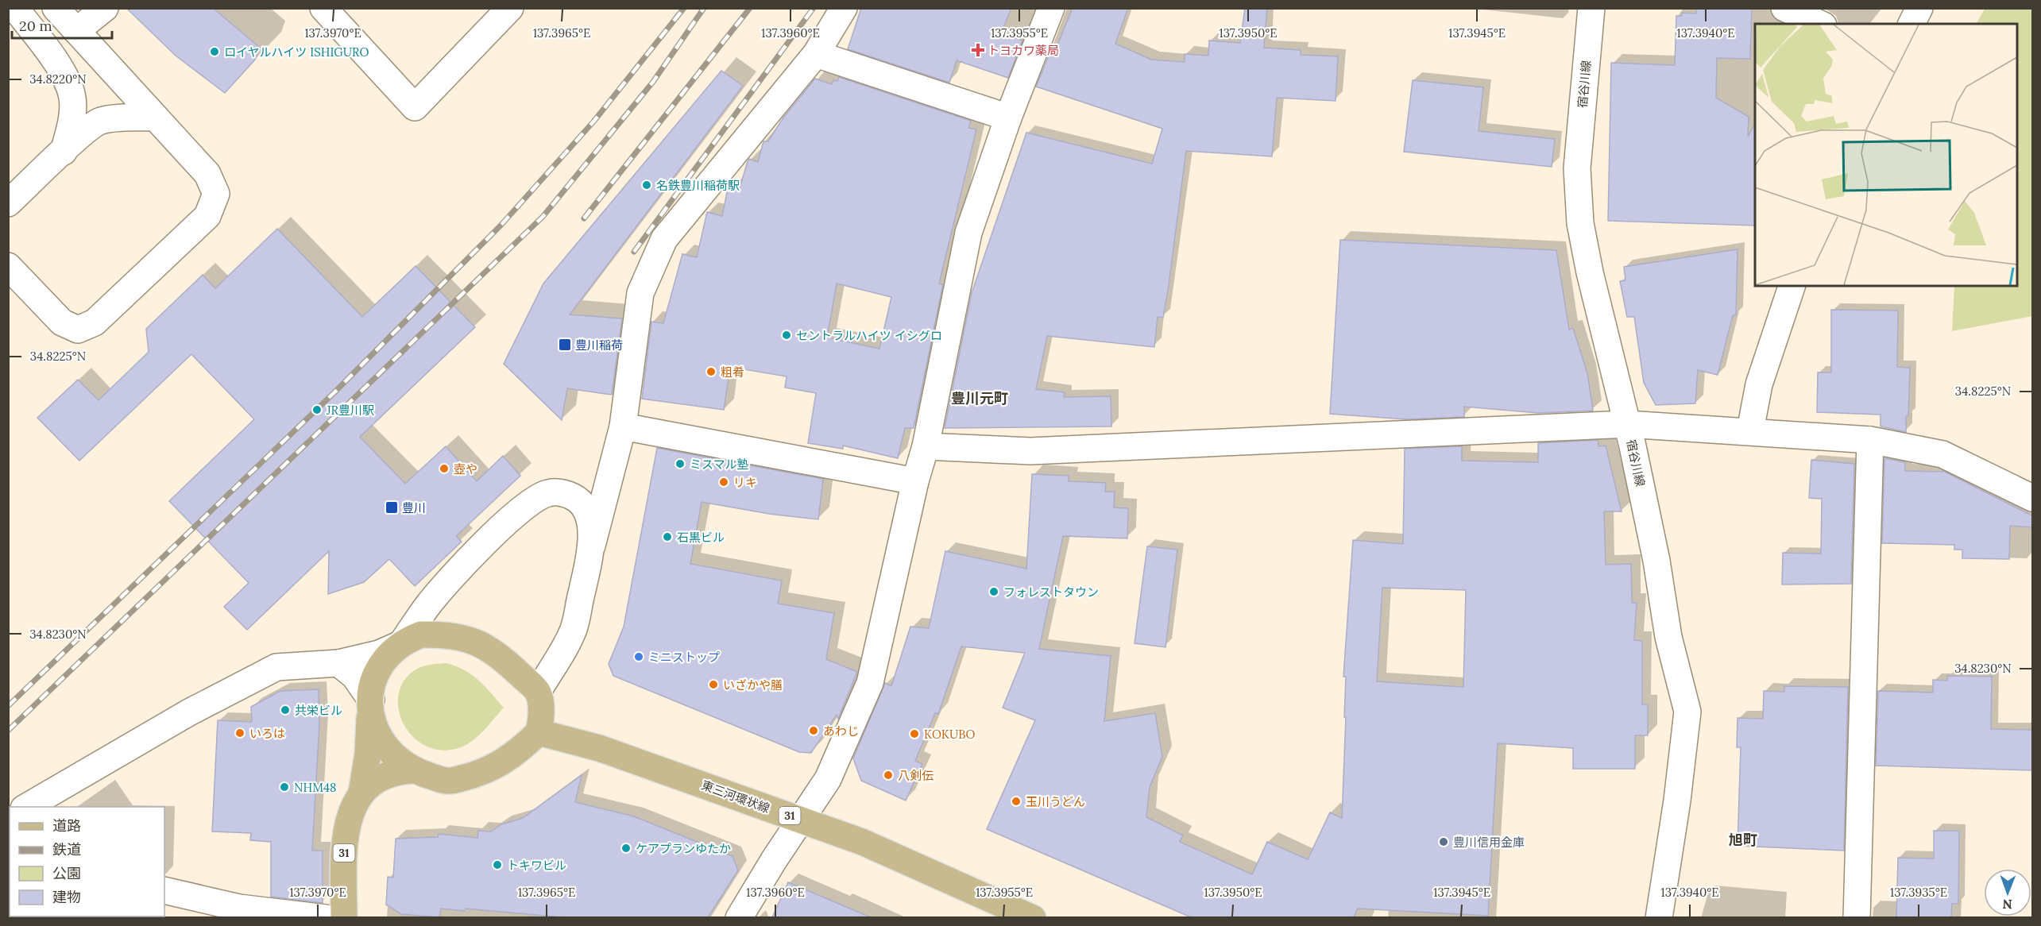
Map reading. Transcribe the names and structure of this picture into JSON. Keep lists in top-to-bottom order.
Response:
{
  "streets": {
    "main road": ["東三河環状線", "31"],
    "street": ["宿谷川線"]
  },
  "crossings": [
    ["東三河環状線", "31"]
  ],
  "districts": ["豊川元町", "旭町"],
  "places": {
    "health": ["トヨカワ薬局"],
    "other": [
      "ロイヤルハイツ ISHIGURO",
      "名鉄豊川稲荷駅",
      "セントラルハイツ イシグロ",
      "粗肴",
      "JR豊川駅",
      "ミスマル塾",
      "壺や",
      "リキ",
      "石黒ビル",
      "フォレストタウン",
      "ミニストップ",
      "いざかや膳",
      "共栄ビル",
      "あわじ",
      "いろは",
      "KOKUBO",
      "八剣伝",
      "NHM48",
      "玉川うどん",
      "豊川信用金庫",
      "ケアプランゆたか",
      "トキワビル"
    ],
    "transit": ["豊川稲荷", "豊川"]
  },
  "legend": [
    "道路",
    "鉄道",
    "公園",
    "建物"
  ],
  "scale_bar": "20 m",
  "north": "bottom",
  "coordinates": [
    "137.3970°E",
    "137.3965°E",
    "137.3960°E",
    "137.3955°E",
    "137.3950°E",
    "137.3945°E",
    "137.3940°E",
    "34.8220°N",
    "34.8225°N",
    "34.8230°N",
    "137.3935°E"
  ]
}
